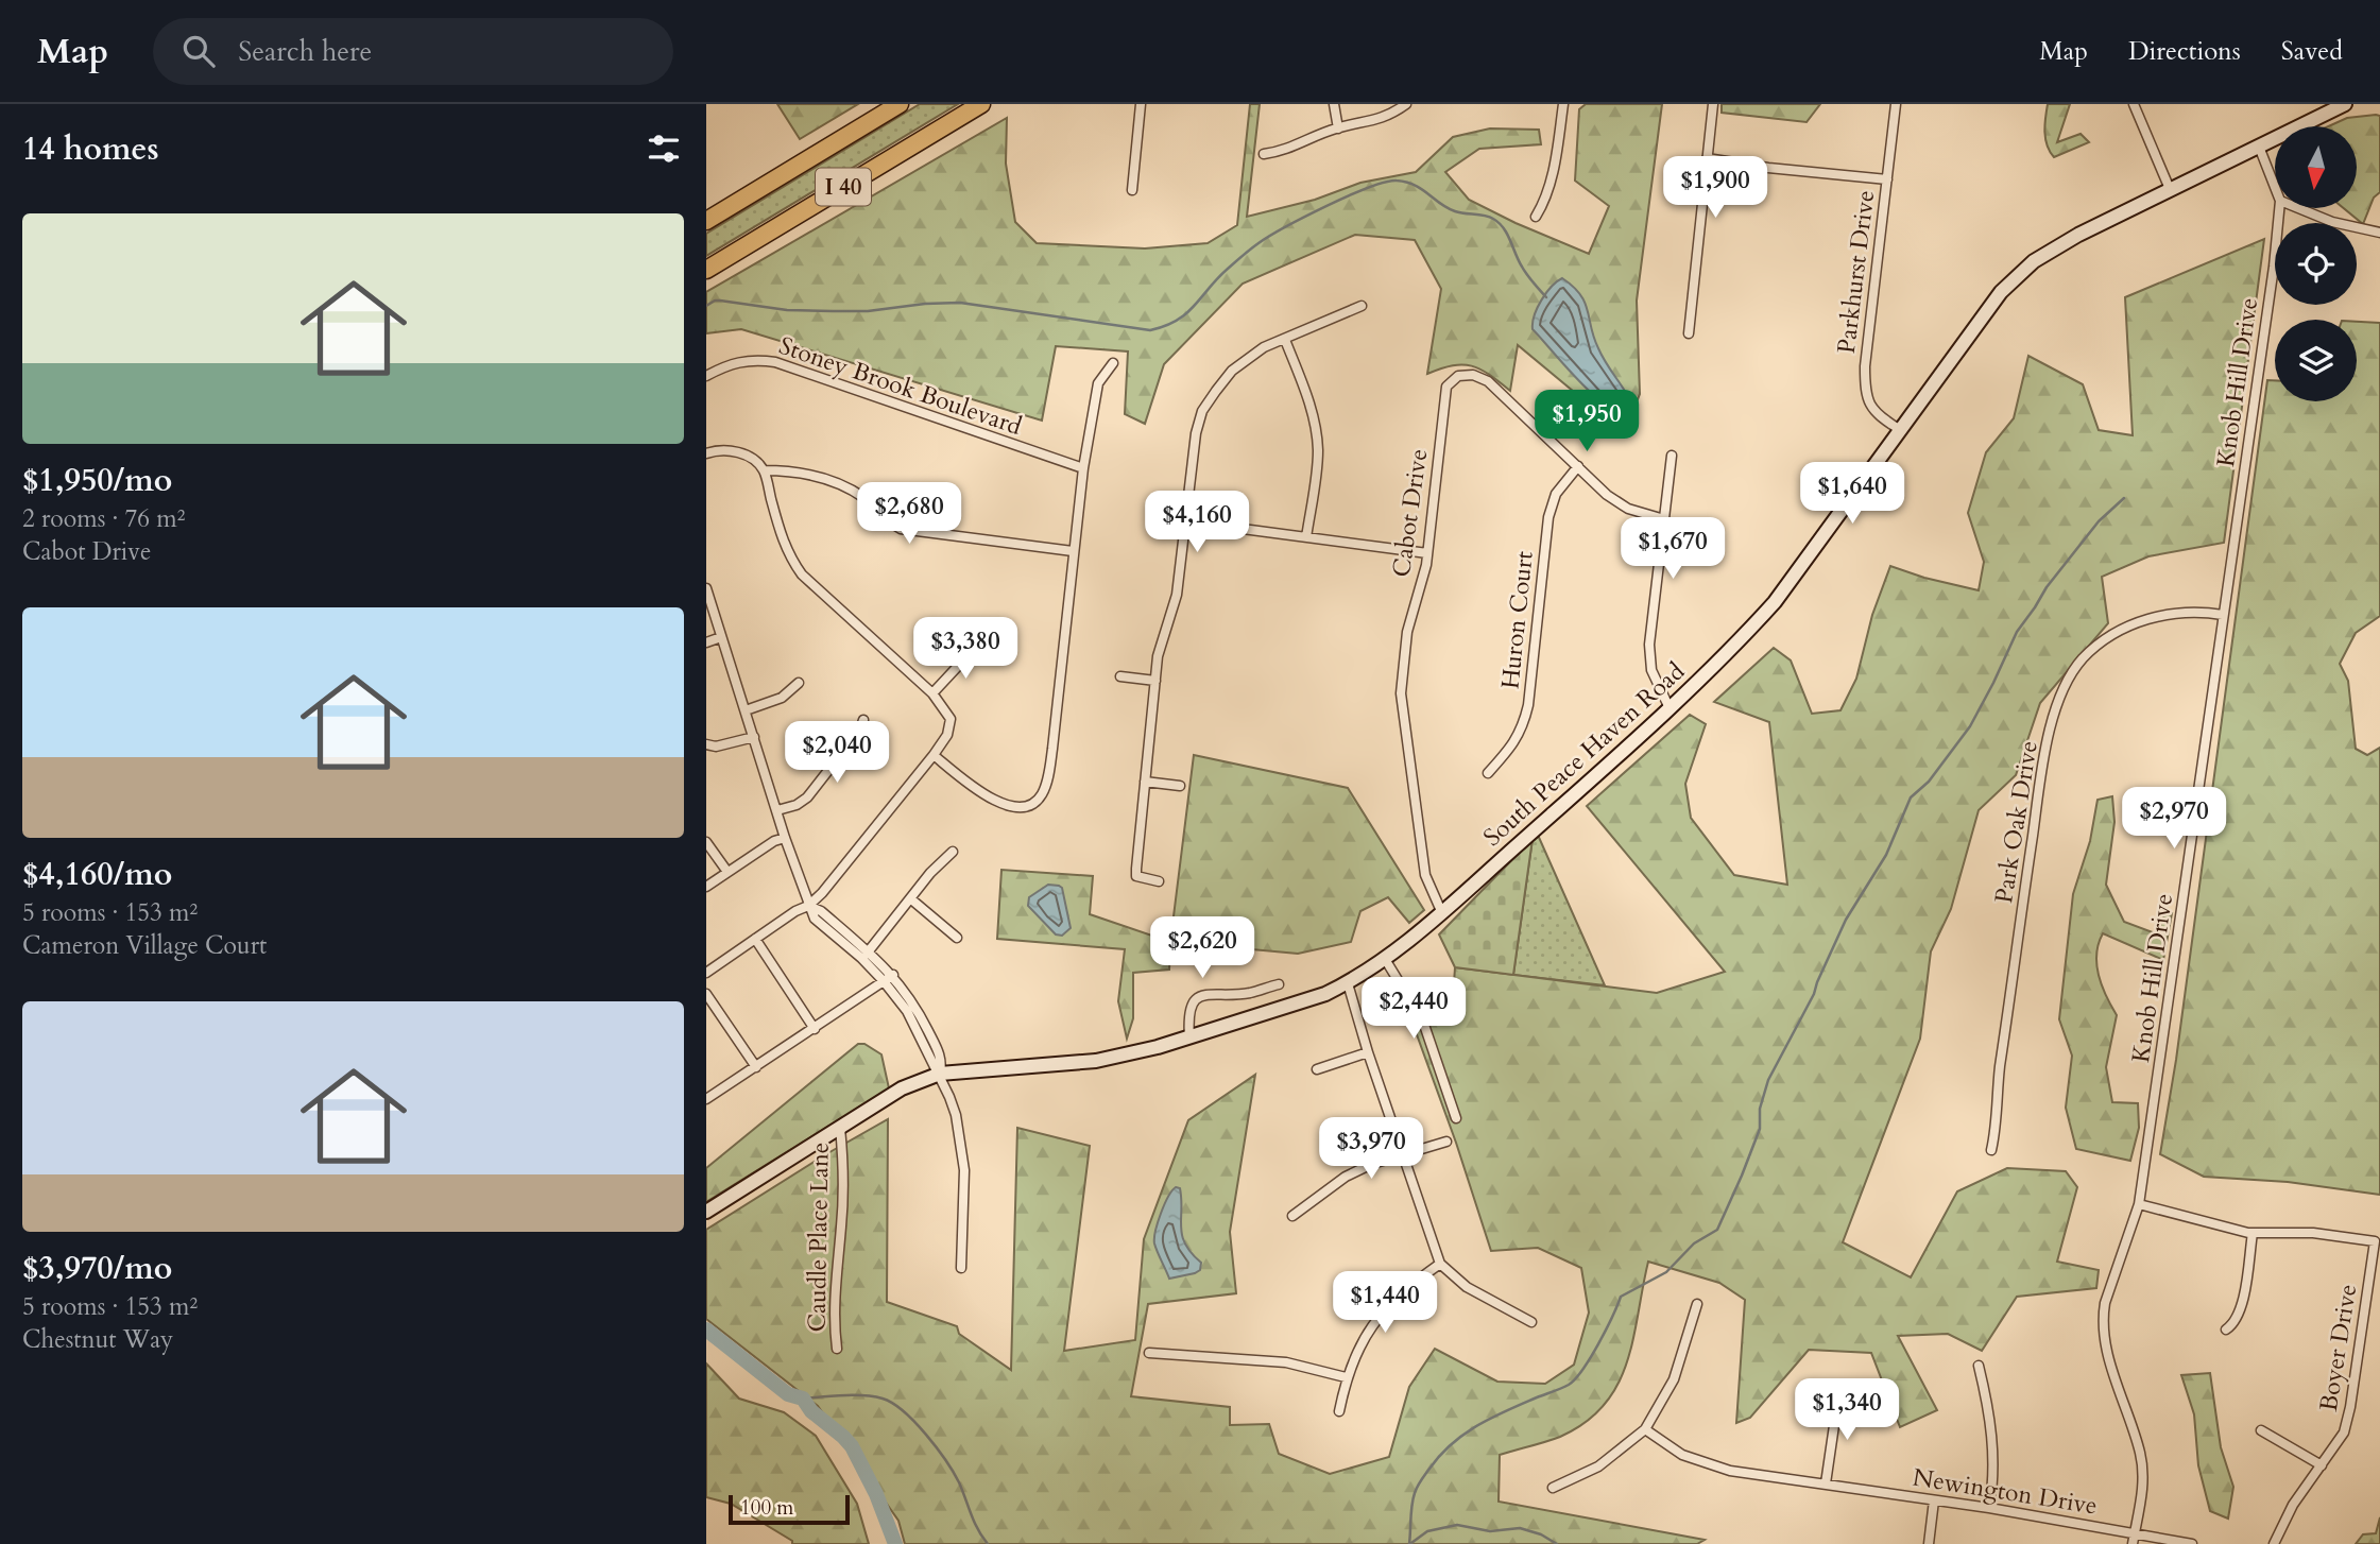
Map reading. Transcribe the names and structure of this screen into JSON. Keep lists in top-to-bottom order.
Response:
{
  "streets": {
    "highway": ["I 40"],
    "main road": ["South Peace Haven Road"],
    "street": [
      "Parkhurst Drive",
      "Knob Hill Drive",
      "Stoney Brook Boulevard",
      "Cabot Drive",
      "Huron Court",
      "Park Oak Drive",
      "Caudle Place Lane",
      "Boyer Drive",
      "Newington Drive"
    ]
  },
  "crossings": [
    ["Parkhurst Drive", "South Peace Haven Road"],
    ["Knob Hill Drive", "South Peace Haven Road"],
    ["Knob Hill Drive", "Park Oak Drive"],
    ["Knob Hill Drive", "Boyer Drive"],
    ["Knob Hill Drive", "Newington Drive"],
    ["Cabot Drive", "Huron Court"],
    ["Cabot Drive", "South Peace Haven Road"],
    ["South Peace Haven Road", "Caudle Place Lane"]
  ],
  "scale_bar": "100 m",
  "north": "bottom",
  "page": {
    "header": "Map",
    "search": "Search here",
    "nav": ["Map", "Directions", "Saved"],
    "heading": "14 homes",
    "price": [
      "$1,900",
      "$1,950",
      "$1,640",
      "$2,680",
      "$4,160",
      "$1,670",
      "$3,380",
      "$2,040",
      "$2,970",
      "$2,620",
      "$2,440",
      "$3,970",
      "$1,440",
      "$1,340"
    ],
    "list": [
      {
        "name": "$1,950/mo",
        "note": "2 rooms · 76 m² · Cabot Drive"
      },
      {
        "name": "$4,160/mo",
        "note": "5 rooms · 153 m² · Cameron Village Court"
      },
      {
        "name": "$3,970/mo",
        "note": "5 rooms · 153 m² · Chestnut Way"
      }
    ],
    "scale": "100 m"
  }
}
